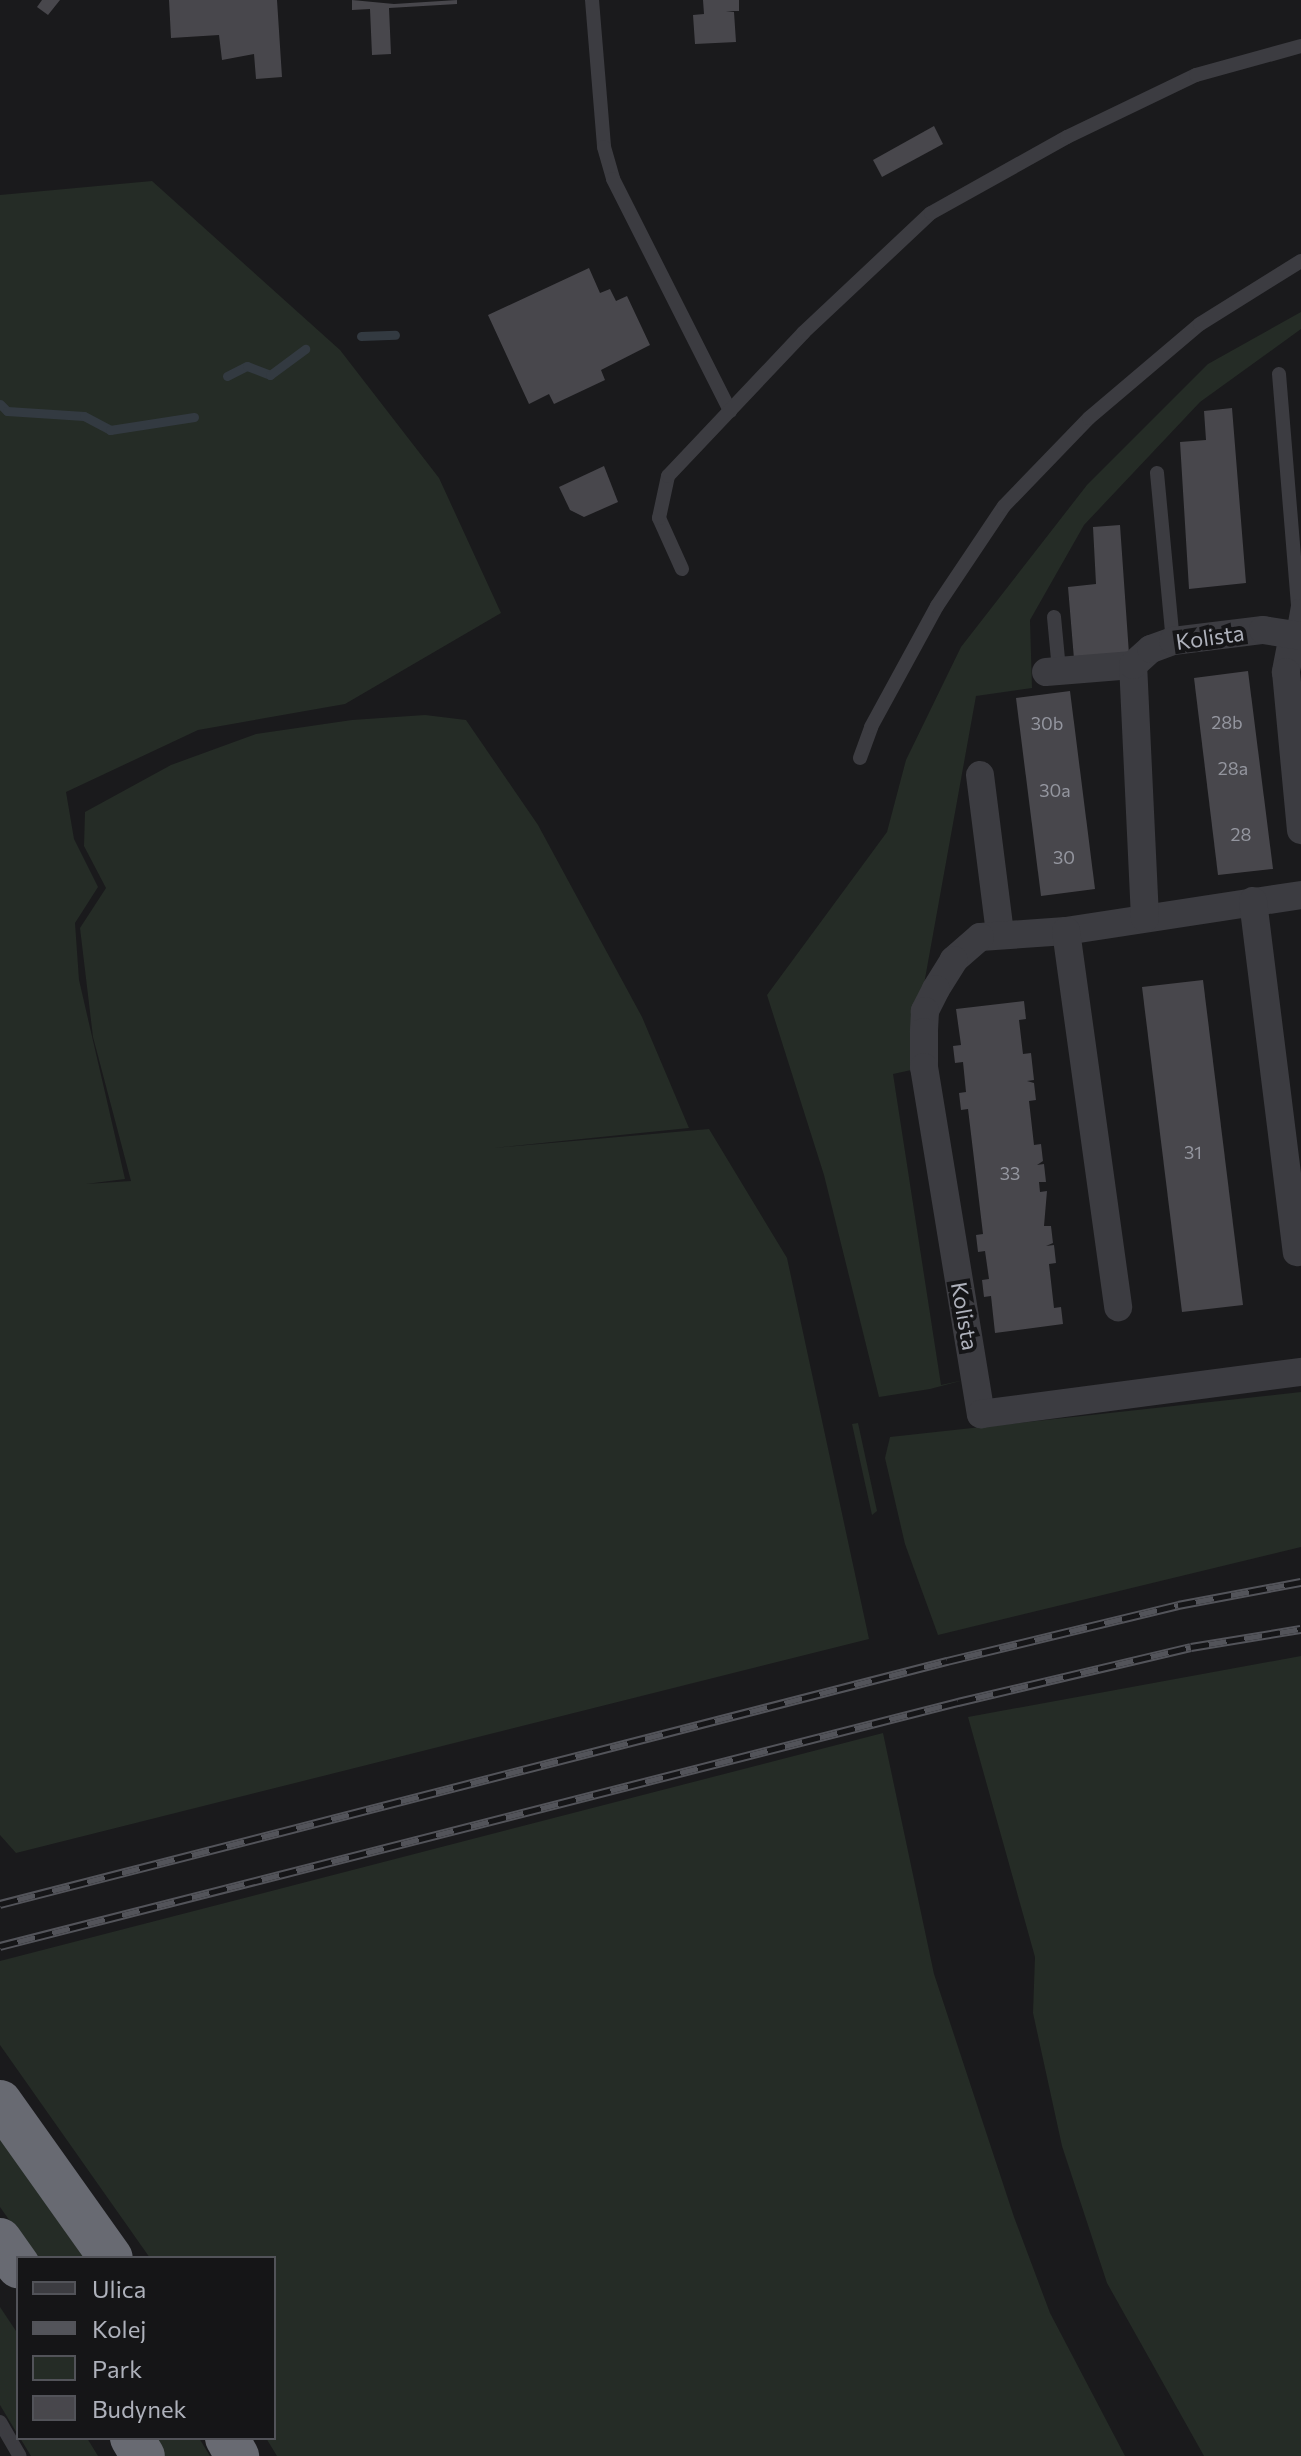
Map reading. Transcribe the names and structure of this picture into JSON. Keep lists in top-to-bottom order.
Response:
{
  "streets": {
    "street": ["Kolista"]
  },
  "house_numbers": [
    "28b",
    "30b",
    "28a",
    "30a",
    "28",
    "30",
    "31",
    "33"
  ],
  "legend": [
    "Ulica",
    "Kolej",
    "Park",
    "Budynek"
  ]
}
